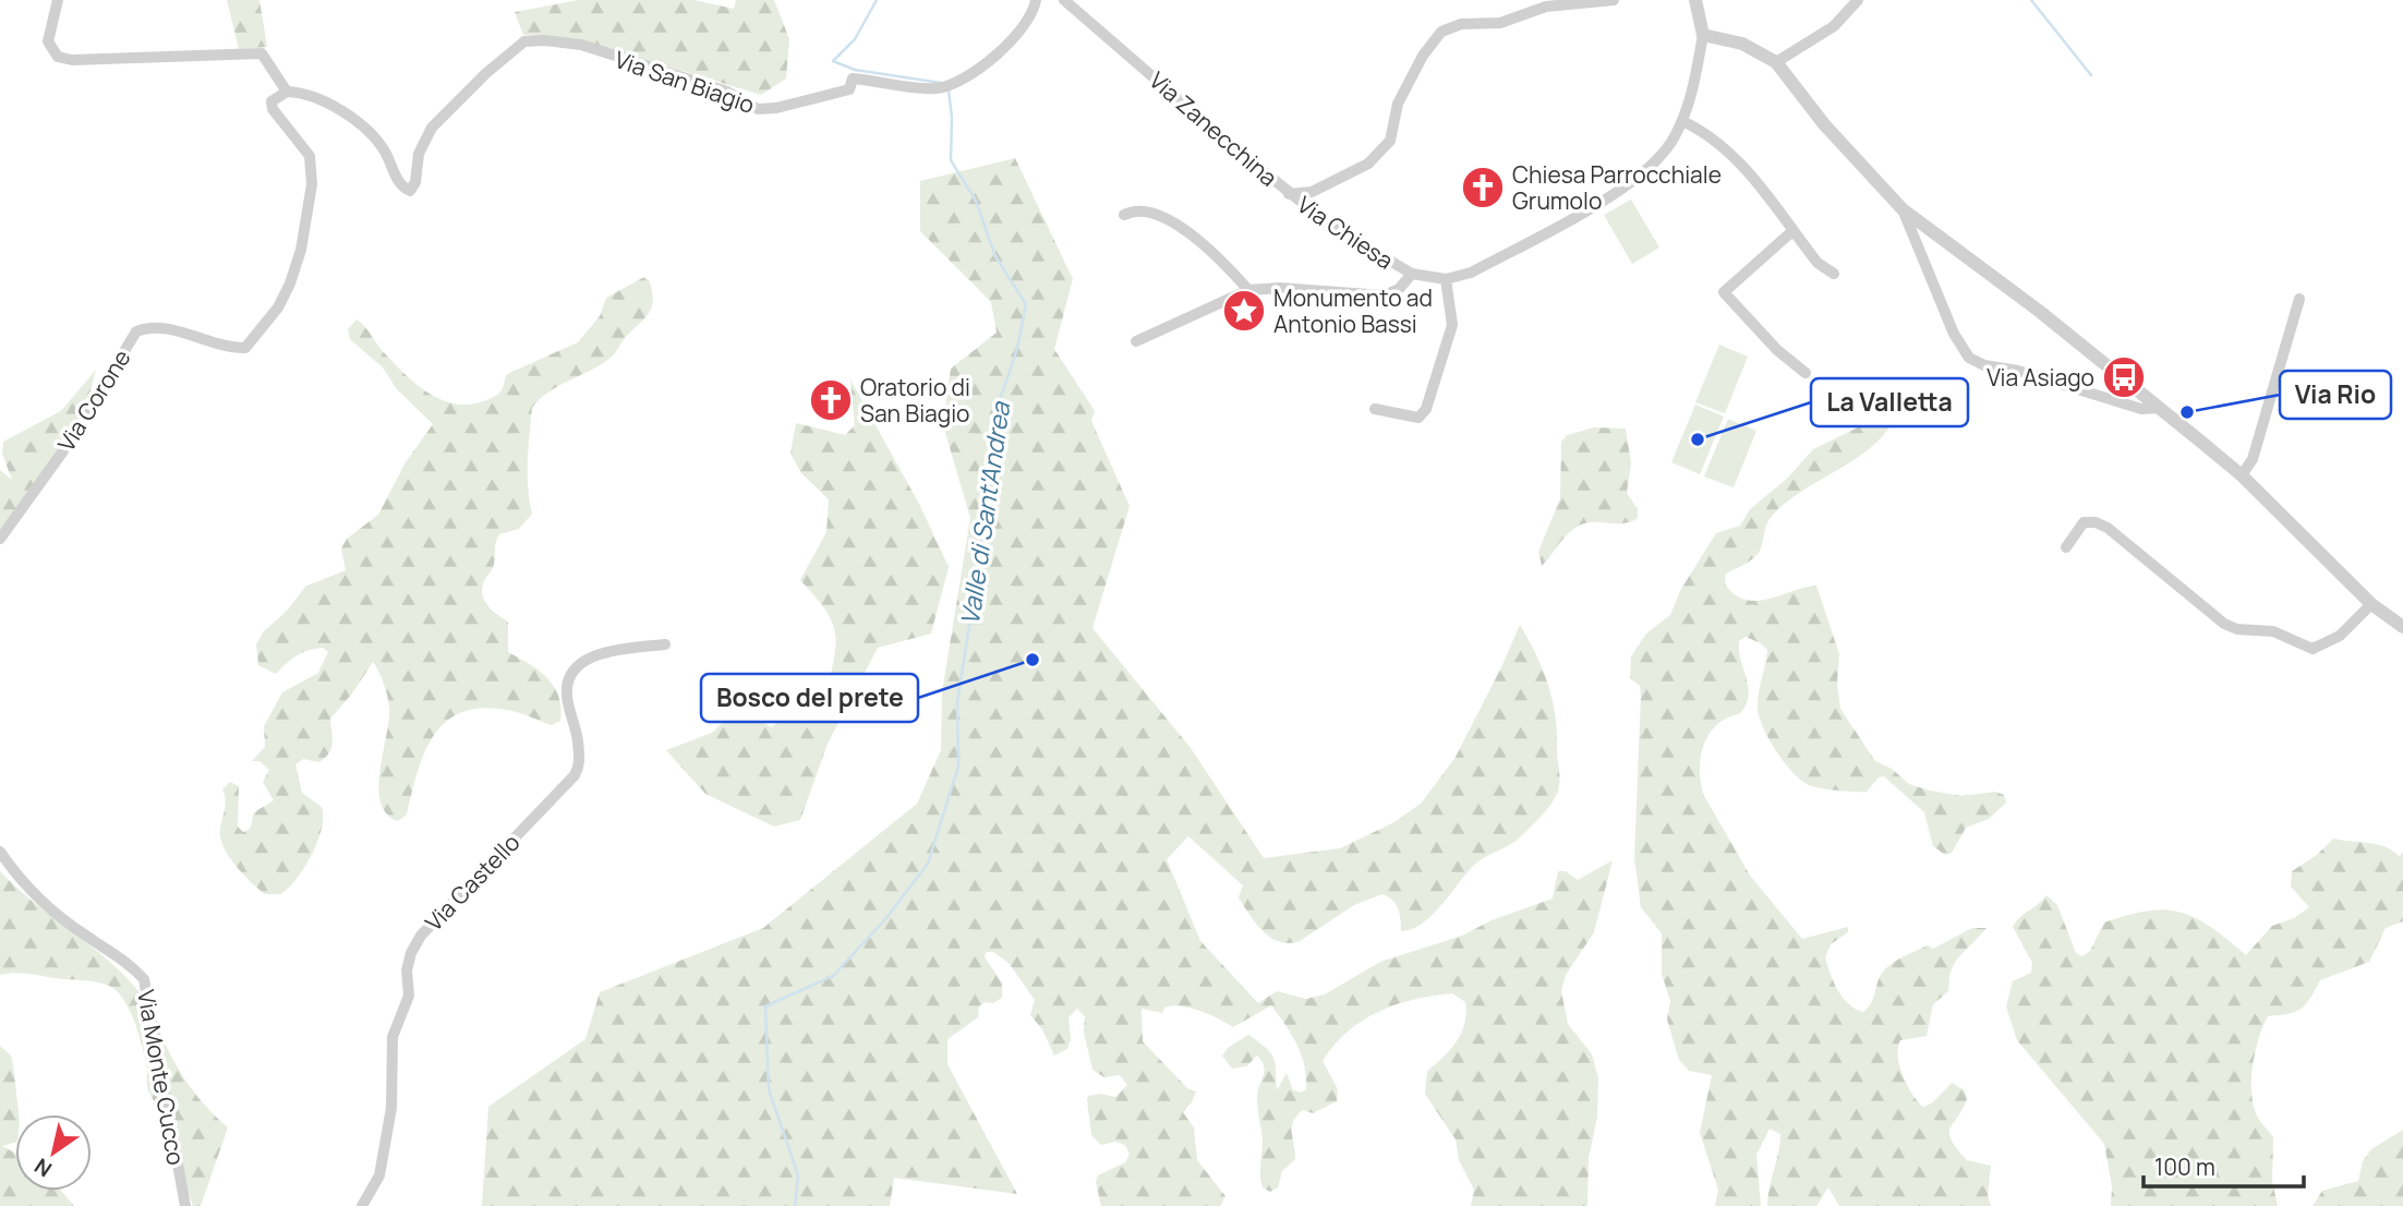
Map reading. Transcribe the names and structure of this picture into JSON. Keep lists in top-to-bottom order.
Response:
{
  "streets": {
    "street": [
      "Via San Biagio",
      "Via Zanecchina",
      "Via Chiesa",
      "Via Corone",
      "Via Castello",
      "Via Monte Cucco"
    ]
  },
  "crossings": [
    ["Via San Biagio", "Via Corone"],
    ["Via Zanecchina", "Via Chiesa"]
  ],
  "water": ["Valle di Sant'Andrea"],
  "places": {
    "church": ["Chiesa Parrocchiale Grumolo", "Oratorio di San Biagio"],
    "place": ["Monumento ad Antonio Bassi"],
    "bus stop": ["Via Asiago"],
    "other": ["Via Rio", "La Valletta", "Bosco del prete"]
  },
  "scale_bar": "100 m",
  "north": "bottom left"
}
